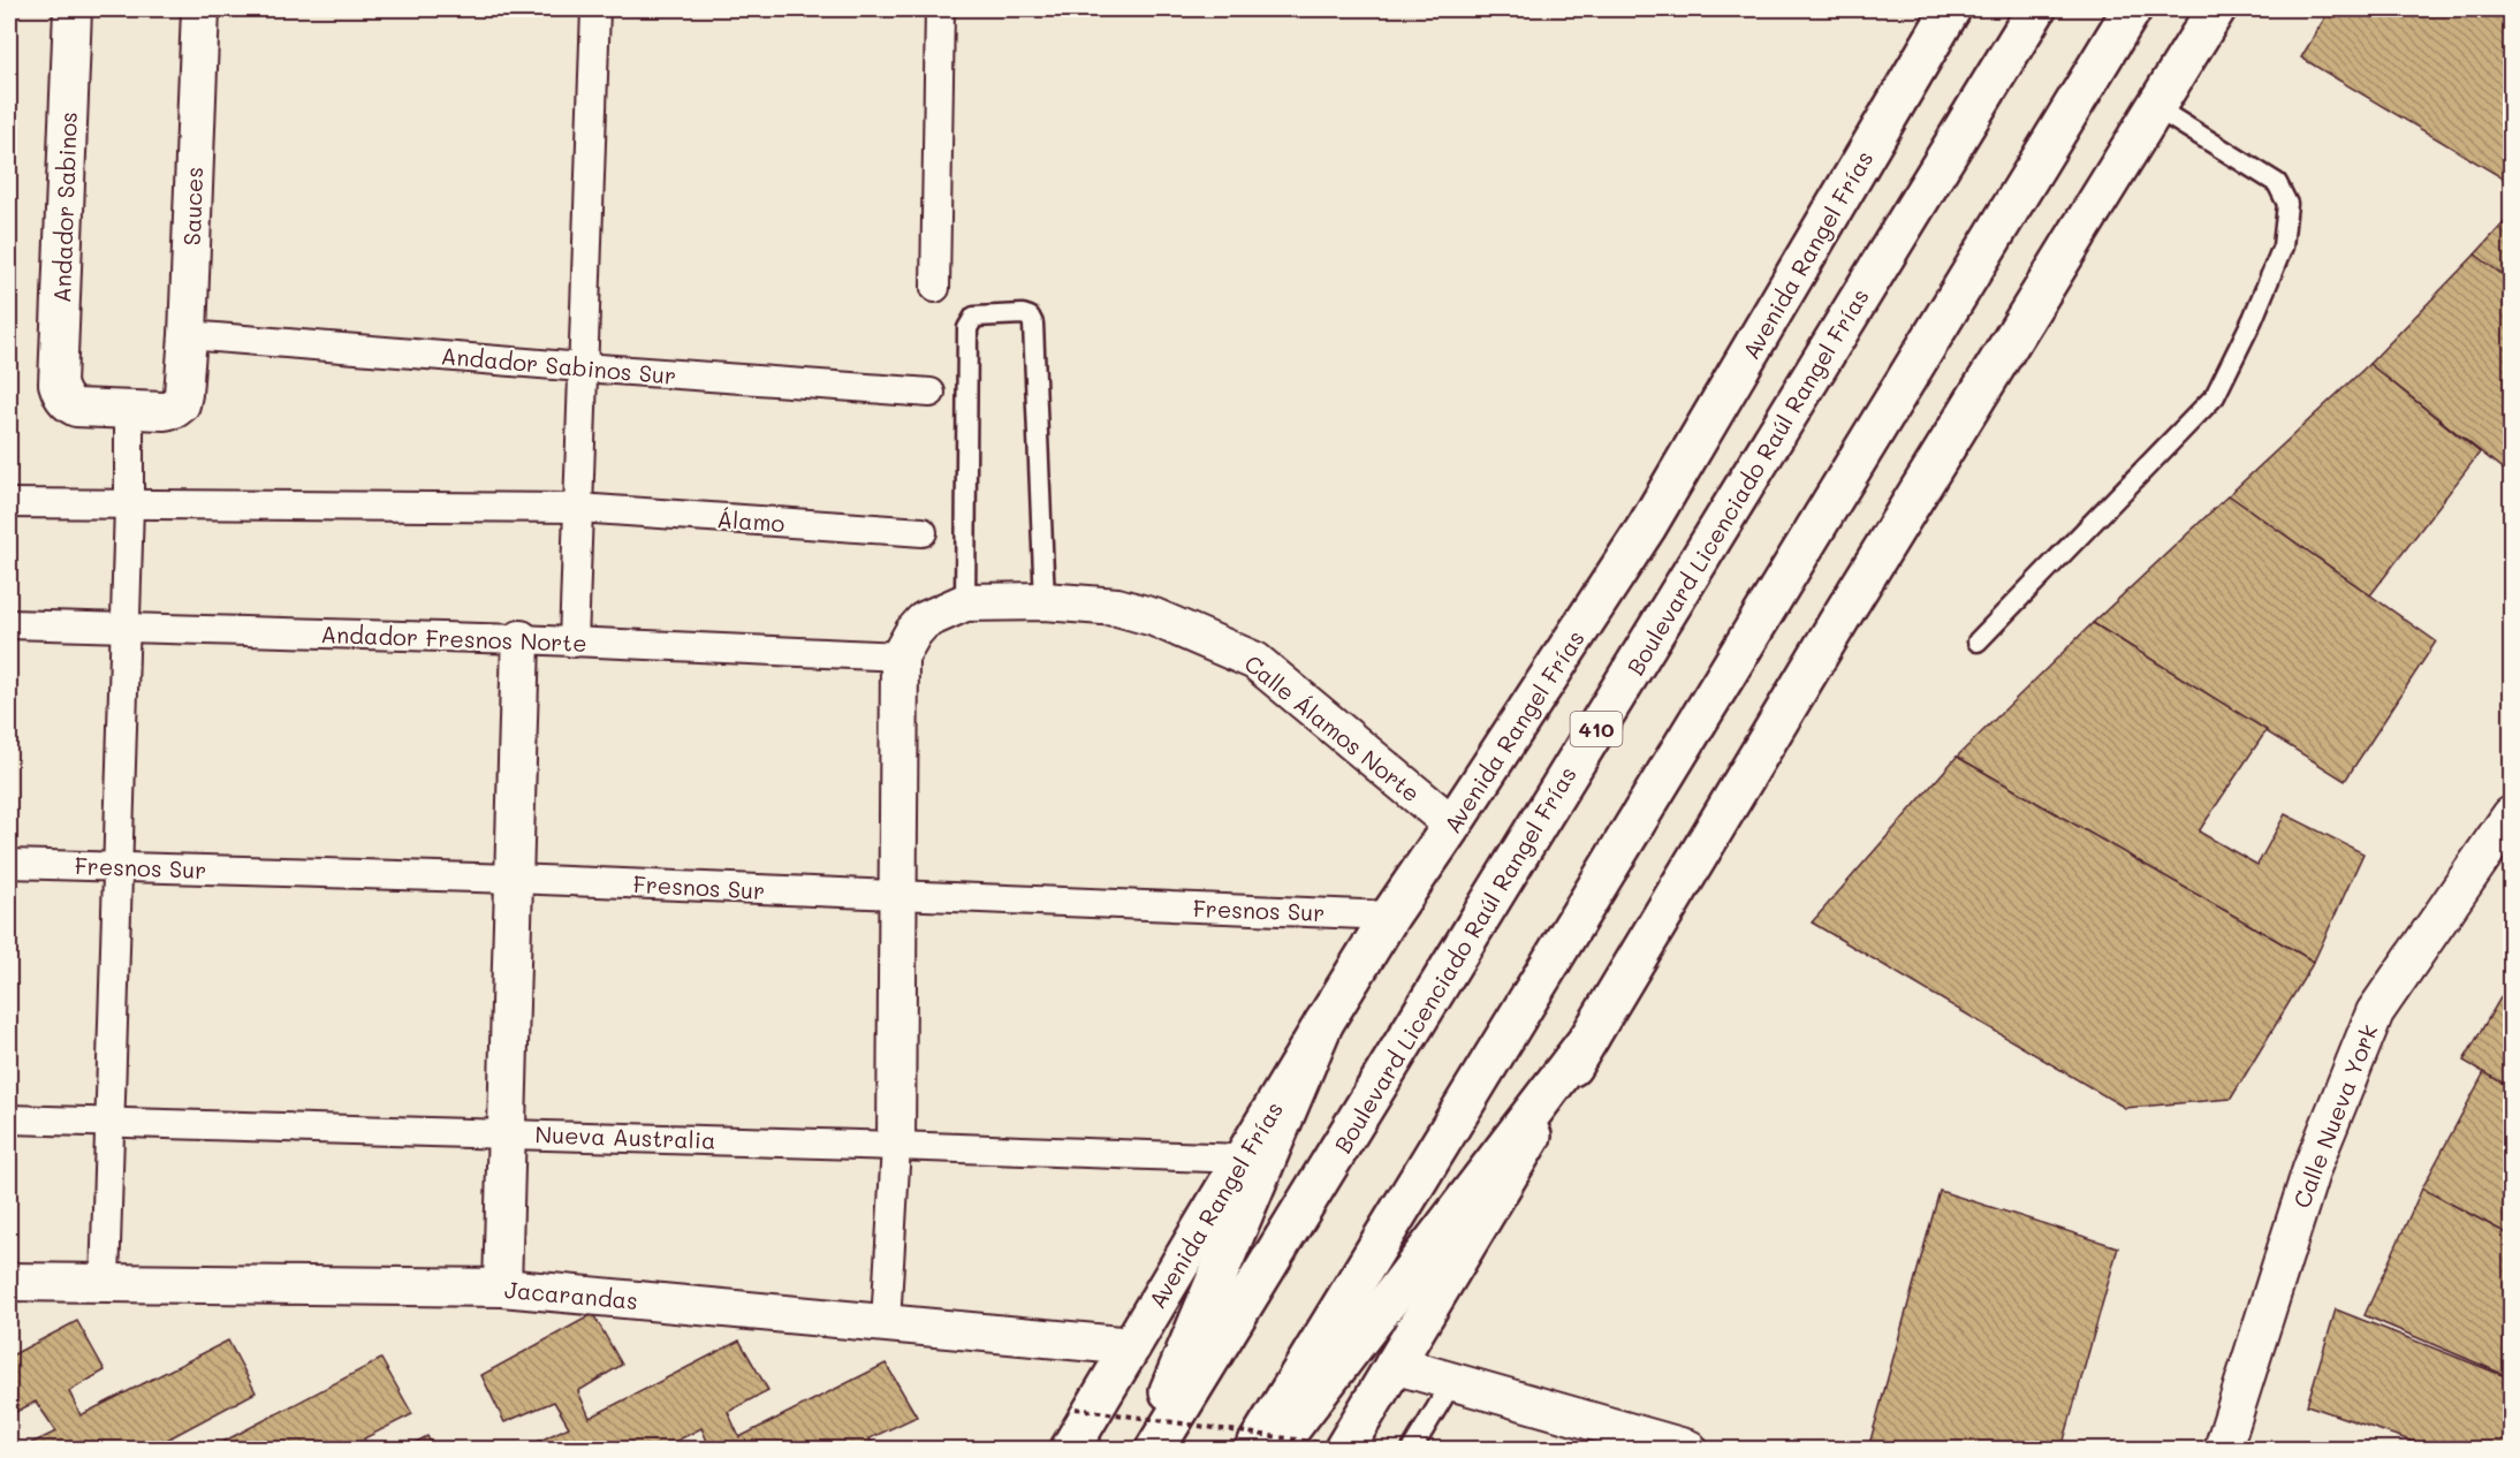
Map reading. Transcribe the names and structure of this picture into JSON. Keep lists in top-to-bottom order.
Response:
{
  "streets": {
    "main road": ["Avenida Rangel Frías", "Boulevard Licenciado Raúl Rangel Frías", "410"],
    "street": [
      "Sauces",
      "Andador Sabinos",
      "Andador Sabinos Sur",
      "Álamo",
      "Andador Fresnos Norte",
      "Calle Álamos Norte",
      "Fresnos Sur",
      "Calle Nueva York",
      "Nueva Australia",
      "Jacarandas"
    ]
  },
  "crossings": [
    ["Sauces", "Andador Sabinos"],
    ["Sauces", "Andador Sabinos Sur"],
    ["Avenida Rangel Frías", "Calle Álamos Norte"],
    ["Avenida Rangel Frías", "Fresnos Sur"],
    ["Avenida Rangel Frías", "Nueva Australia"],
    ["Avenida Rangel Frías", "Jacarandas"]
  ]
}
